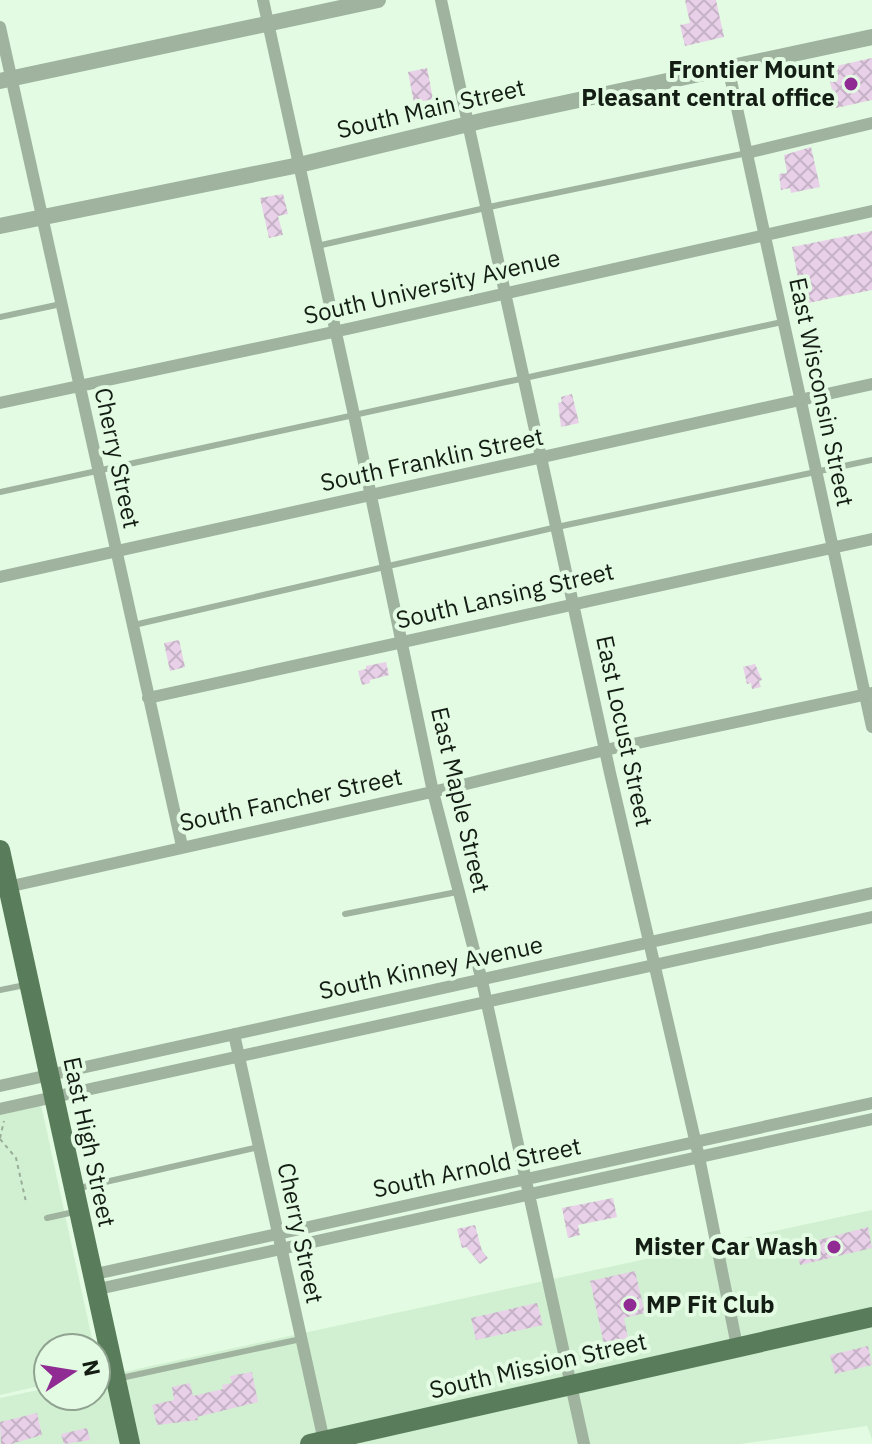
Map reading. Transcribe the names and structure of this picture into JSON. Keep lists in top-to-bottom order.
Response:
{
  "streets": {
    "main road": ["East High Street", "South Mission Street"],
    "street": [
      "South Main Street",
      "South University Avenue",
      "East Wisconsin Street",
      "Cherry Street",
      "South Franklin Street",
      "South Lansing Street",
      "East Locust Street",
      "South Fancher Street",
      "East Maple Street",
      "South Kinney Avenue",
      "South Arnold Street"
    ]
  },
  "crossings": [
    ["South Main Street", "East Wisconsin Street"],
    ["South Main Street", "Cherry Street"],
    ["South Main Street", "East Locust Street"],
    ["South Main Street", "East Maple Street"],
    ["South University Avenue", "East Wisconsin Street"],
    ["South University Avenue", "Cherry Street"],
    ["South University Avenue", "East Locust Street"],
    ["South University Avenue", "East Maple Street"],
    ["East Wisconsin Street", "South Franklin Street"],
    ["East Wisconsin Street", "South Lansing Street"],
    ["East Wisconsin Street", "South Fancher Street"],
    ["Cherry Street", "South Franklin Street"],
    ["Cherry Street", "South Lansing Street"],
    ["Cherry Street", "South Fancher Street"],
    ["Cherry Street", "South Kinney Avenue"],
    ["Cherry Street", "South Arnold Street"],
    ["Cherry Street", "South Mission Street"],
    ["South Franklin Street", "East Locust Street"],
    ["South Franklin Street", "East Maple Street"],
    ["South Lansing Street", "East Locust Street"],
    ["South Lansing Street", "East Maple Street"],
    ["East Locust Street", "South Fancher Street"],
    ["East Locust Street", "South Kinney Avenue"],
    ["East Locust Street", "South Arnold Street"],
    ["East Locust Street", "South Mission Street"],
    ["South Fancher Street", "East Maple Street"],
    ["South Fancher Street", "East High Street"],
    ["East Maple Street", "South Kinney Avenue"],
    ["East Maple Street", "South Arnold Street"],
    ["East Maple Street", "South Mission Street"],
    ["South Kinney Avenue", "East High Street"],
    ["East High Street", "South Arnold Street"]
  ],
  "places": ["Frontier Mount Pleasant central office", "Mister Car Wash", "MP Fit Club"],
  "north": "right"
}
